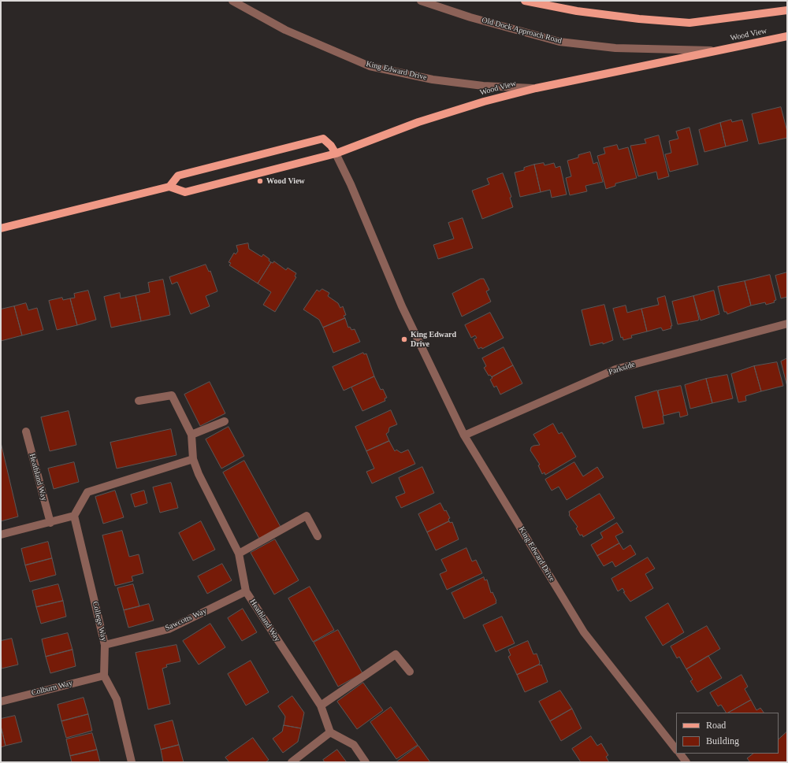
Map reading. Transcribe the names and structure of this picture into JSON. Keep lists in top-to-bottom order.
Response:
{
  "streets": {
    "main road": ["Wood View"],
    "street": [
      "Old Dock Approach Road",
      "King Edward Drive",
      "Parkside",
      "Heathland Way",
      "Sawcotts Way",
      "College Way",
      "Colburn Way"
    ]
  },
  "crossings": [
    ["Old Dock Approach Road", "Wood View"],
    ["Wood View", "King Edward Drive"],
    ["King Edward Drive", "Parkside"],
    ["Heathland Way", "Sawcotts Way"],
    ["Sawcotts Way", "College Way"],
    ["College Way", "Colburn Way"]
  ],
  "places": ["Wood View", "King Edward Drive"],
  "legend": ["Road", "Building"]
}
